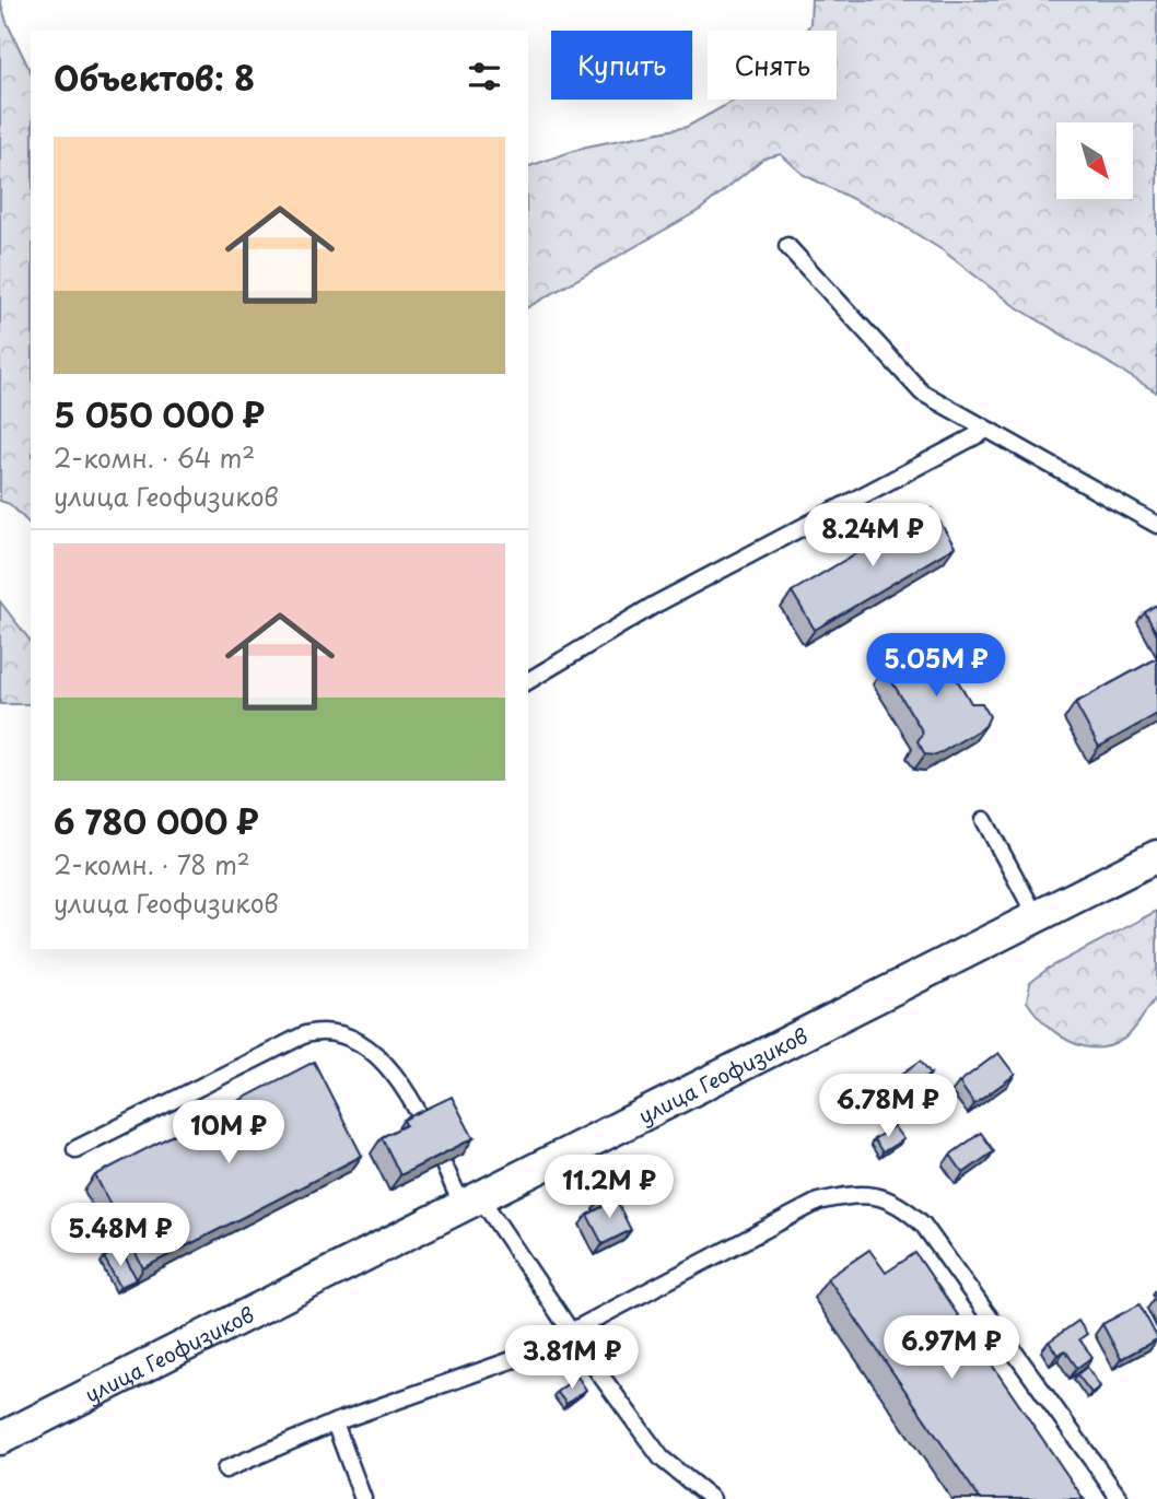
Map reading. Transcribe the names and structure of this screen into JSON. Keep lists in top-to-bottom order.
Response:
{
  "streets": {
    "street": ["улица Геофизиков"]
  },
  "north": "bottom right",
  "page": {
    "chip": ["Купить", "Снять"],
    "heading": "Объектов: 8",
    "list": [
      {
        "name": "5 050 000 ₽",
        "note": "2-комн. · 64 m² · улица Геофизиков"
      },
      {
        "name": "6 780 000 ₽",
        "note": "2-комн. · 78 m² · улица Геофизиков"
      }
    ],
    "price": [
      "8.24M ₽",
      "5.05M ₽",
      "6.78M ₽",
      "10M ₽",
      "11.2M ₽",
      "5.48M ₽",
      "6.97M ₽",
      "3.81M ₽"
    ]
  }
}
